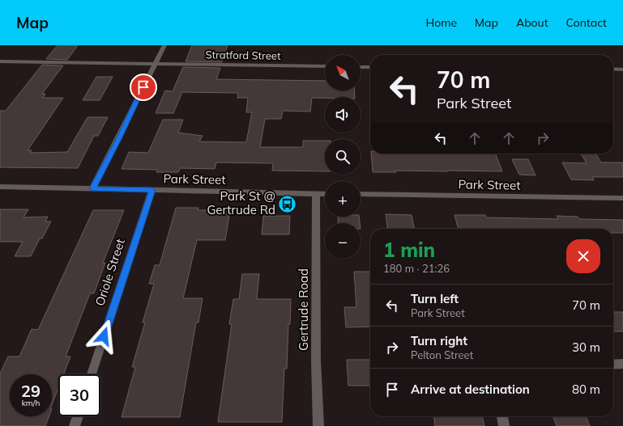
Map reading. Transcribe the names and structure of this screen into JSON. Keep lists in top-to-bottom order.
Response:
{
  "streets": {
    "street": [
      "Stratford Street",
      "Park Street",
      "Oriole Street",
      "Gertrude Road"
    ]
  },
  "crossings": [
    ["Park Street", "Oriole Street"],
    ["Park Street", "Gertrude Road"]
  ],
  "places": {
    "bus stop": ["Park St @ Gertrude Rd"]
  },
  "north": "top left",
  "page": {
    "header": "Map",
    "nav": [
      "Home",
      "Map",
      "About",
      "Contact"
    ],
    "map_buttons": ["+", "−"],
    "turn": ["70 m", "Park Street"],
    "heading": ["1 min", "180 m · 21:26"],
    "list": [
      {
        "name": "Turn left",
        "note": "Park Street",
        "value": "70 m"
      },
      {
        "name": "Turn right",
        "note": "Pelton Street",
        "value": "30 m"
      },
      {
        "name": "Arrive at destination",
        "value": "80 m"
      }
    ],
    "speed": "29 km/h",
    "limit": "30"
  }
}
